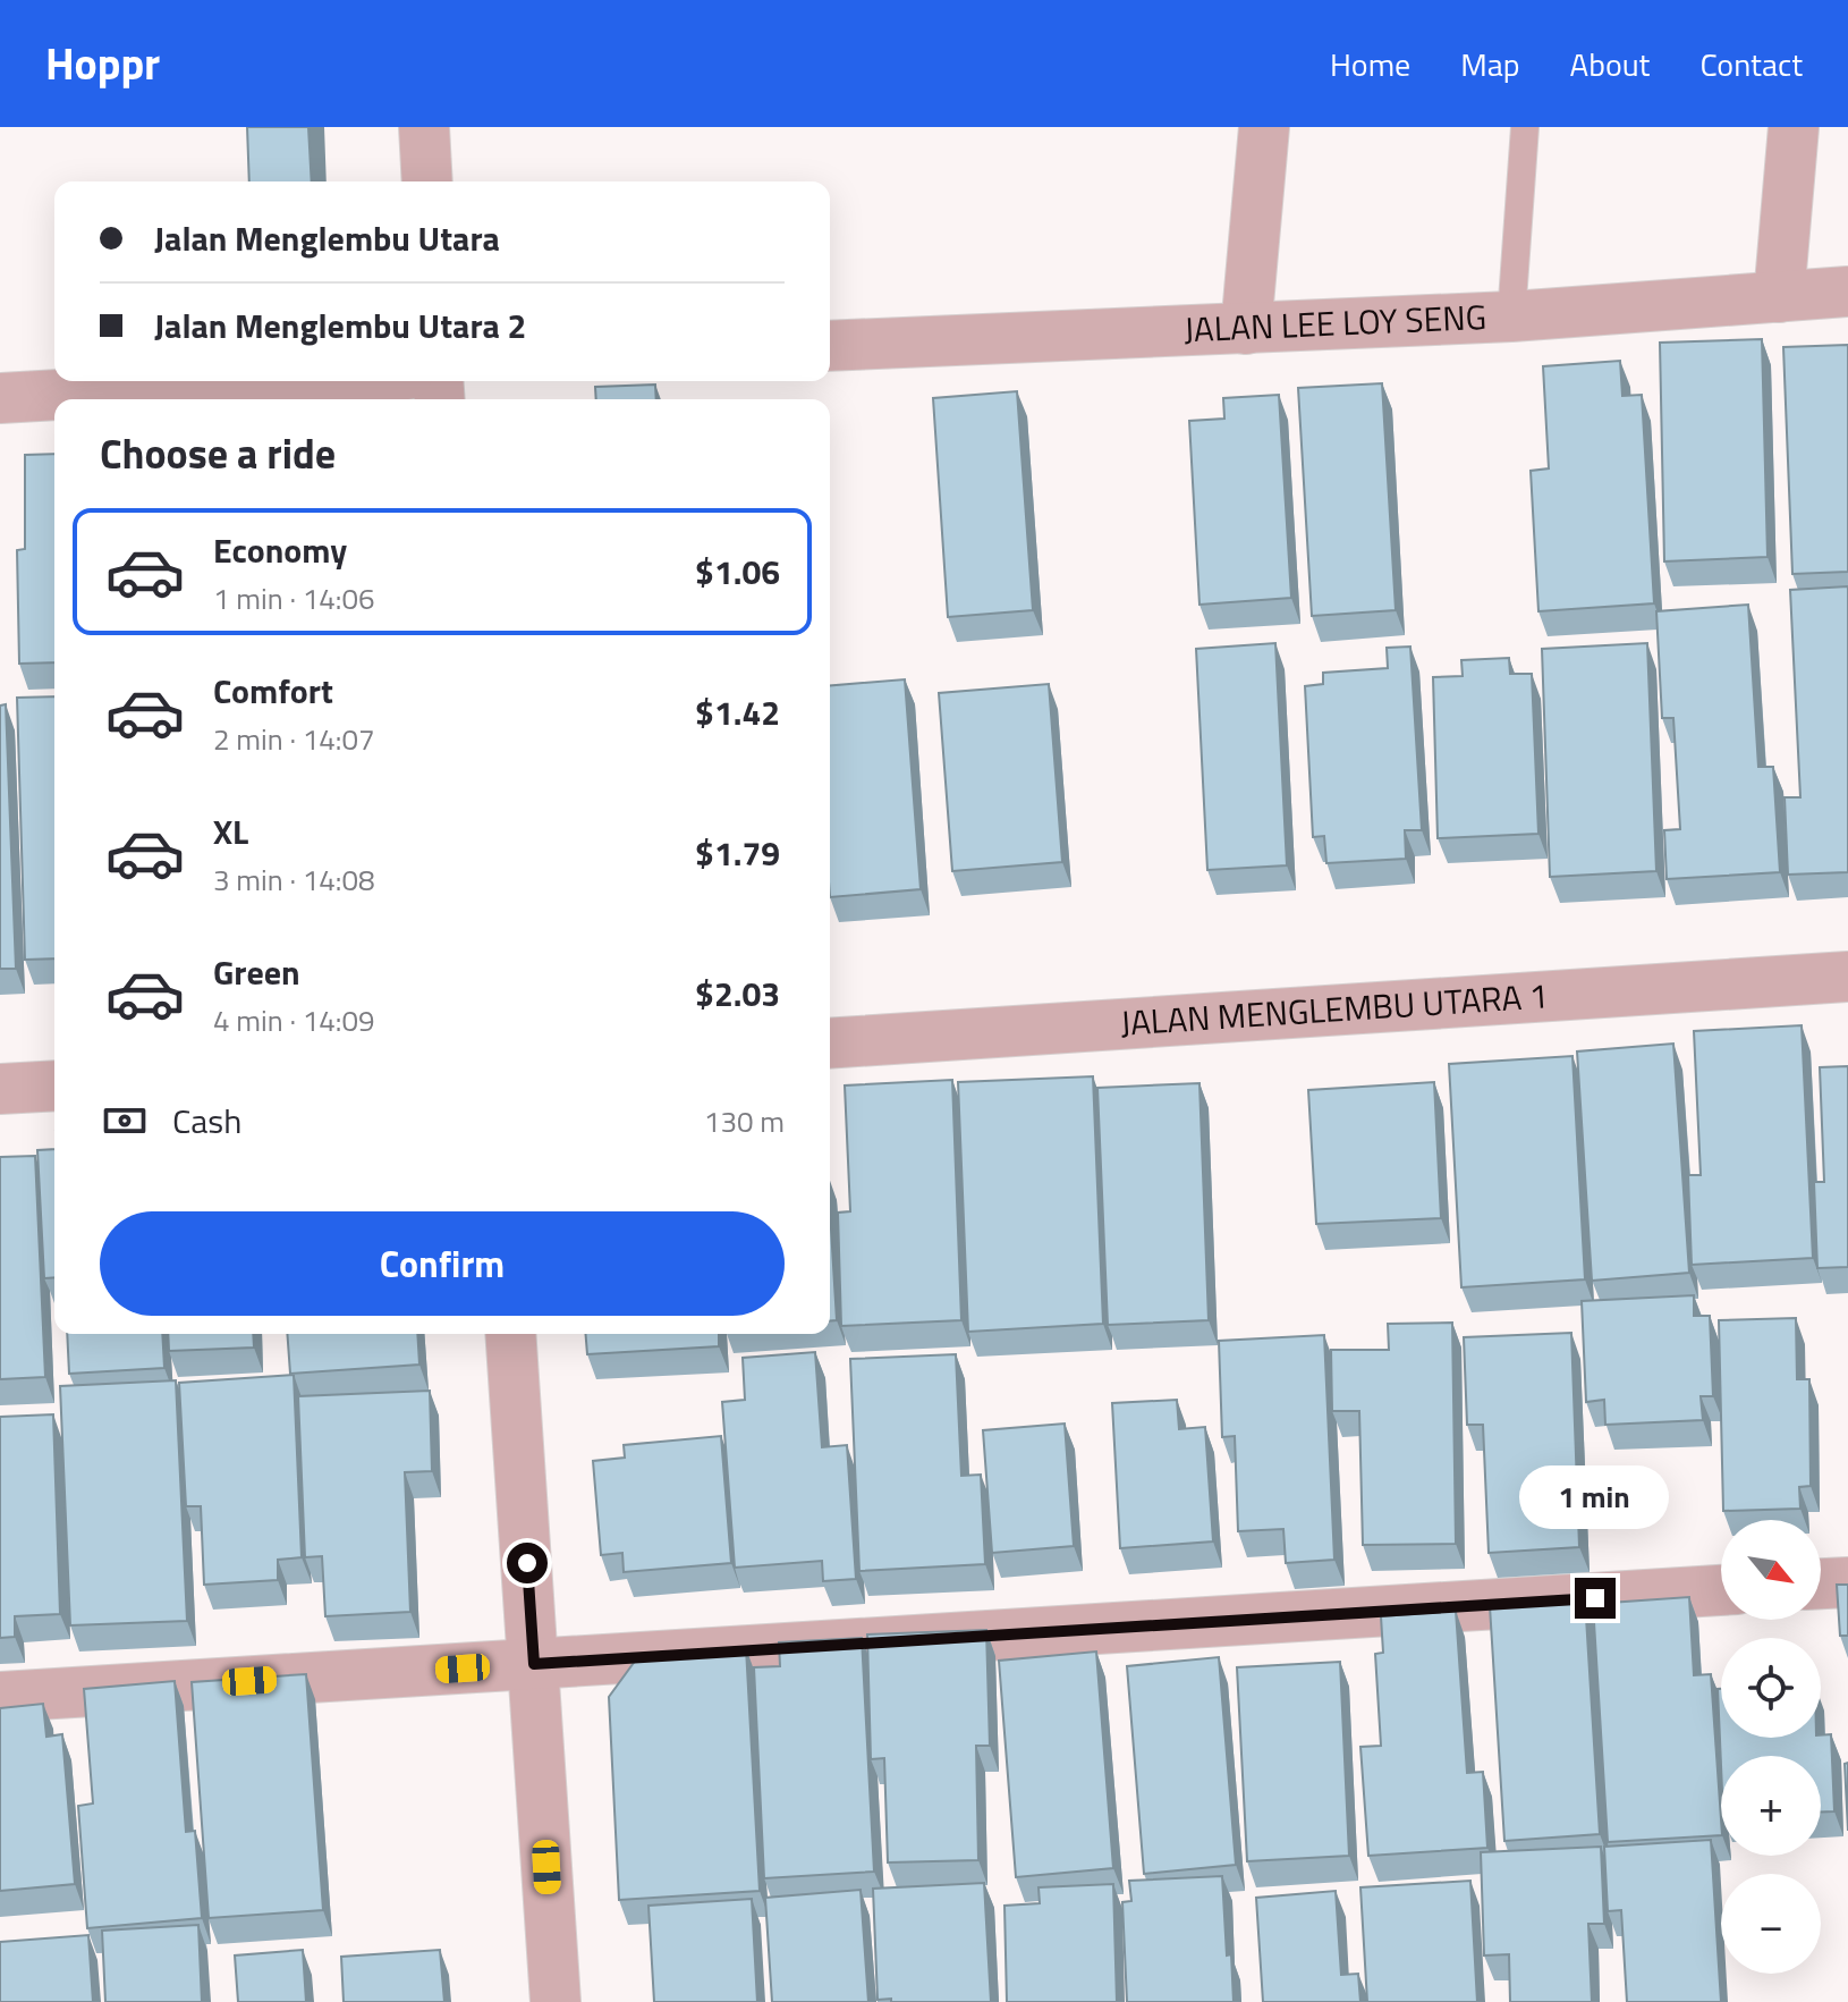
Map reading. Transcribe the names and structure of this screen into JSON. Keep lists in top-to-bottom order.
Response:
{
  "streets": {
    "street": ["JALAN LEE LOY SENG", "JALAN MENGLEMBU UTARA 1"]
  },
  "north": "bottom right",
  "page": {
    "header": "Hoppr",
    "nav": [
      "Home",
      "Map",
      "About",
      "Contact"
    ],
    "banner": ["Jalan Menglembu Utara", "Jalan Menglembu Utara 2"],
    "heading": "Choose a ride",
    "list": [
      {
        "name": "Economy",
        "note": "1 min · 14:06",
        "value": "$1.06"
      },
      {
        "name": "Comfort",
        "note": "2 min · 14:07",
        "value": "$1.42"
      },
      {
        "name": "XL",
        "note": "3 min · 14:08",
        "value": "$1.79"
      },
      {
        "name": "Green",
        "note": "4 min · 14:09",
        "value": "$2.03"
      }
    ],
    "pay": ["Cash", "130 m"],
    "buttons": "Confirm",
    "bubble": "1 min",
    "map_buttons": ["+", "−"]
  }
}
